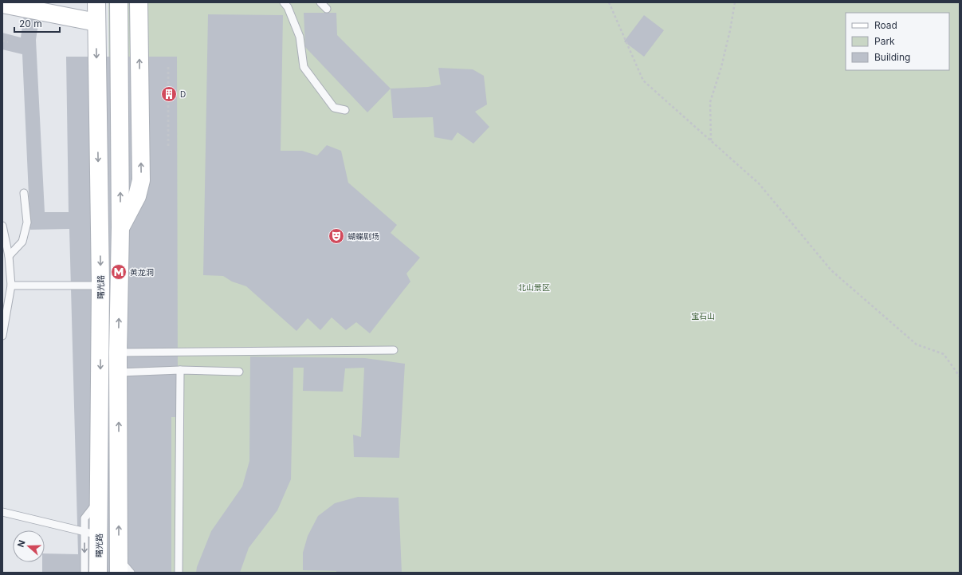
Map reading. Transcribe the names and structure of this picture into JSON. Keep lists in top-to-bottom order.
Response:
{
  "streets": {
    "main road": ["曙光路"]
  },
  "parks": ["北山景区", "宝石山"],
  "places": {
    "building": ["D"],
    "theatre": ["蝴蝶剧场"],
    "metro station": ["黄龙洞"]
  },
  "legend": ["Road", "Park", "Building"],
  "scale_bar": "20 m",
  "north": "left"
}
